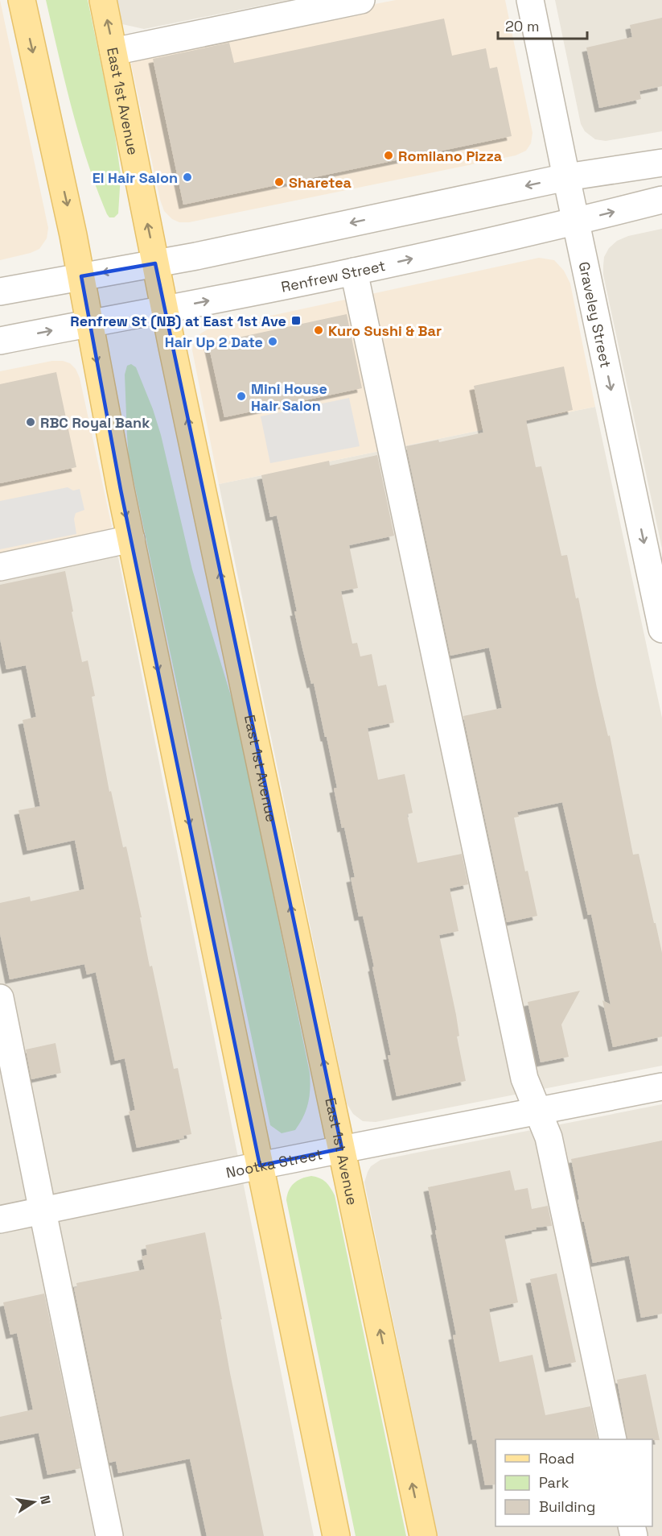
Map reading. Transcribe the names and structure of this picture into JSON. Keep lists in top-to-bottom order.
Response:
{
  "streets": {
    "main road": ["East 1st Avenue"],
    "street": ["Renfrew Street", "Graveley Street", "Nootka Street"]
  },
  "crossings": [
    ["East 1st Avenue", "Renfrew Street"],
    ["East 1st Avenue", "Nootka Street"],
    ["Renfrew Street", "Graveley Street"]
  ],
  "places": {
    "other": [
      "Romilano Pizza",
      "El Hair Salon",
      "Sharetea",
      "Kuro Sushi & Bar",
      "Hair Up 2 Date",
      "Mini House Hair Salon",
      "RBC Royal Bank"
    ],
    "transit": ["Renfrew St (NB) at East 1st Ave"]
  },
  "legend": ["Road", "Park", "Building"],
  "scale_bar": "20 m",
  "north": "right"
}
